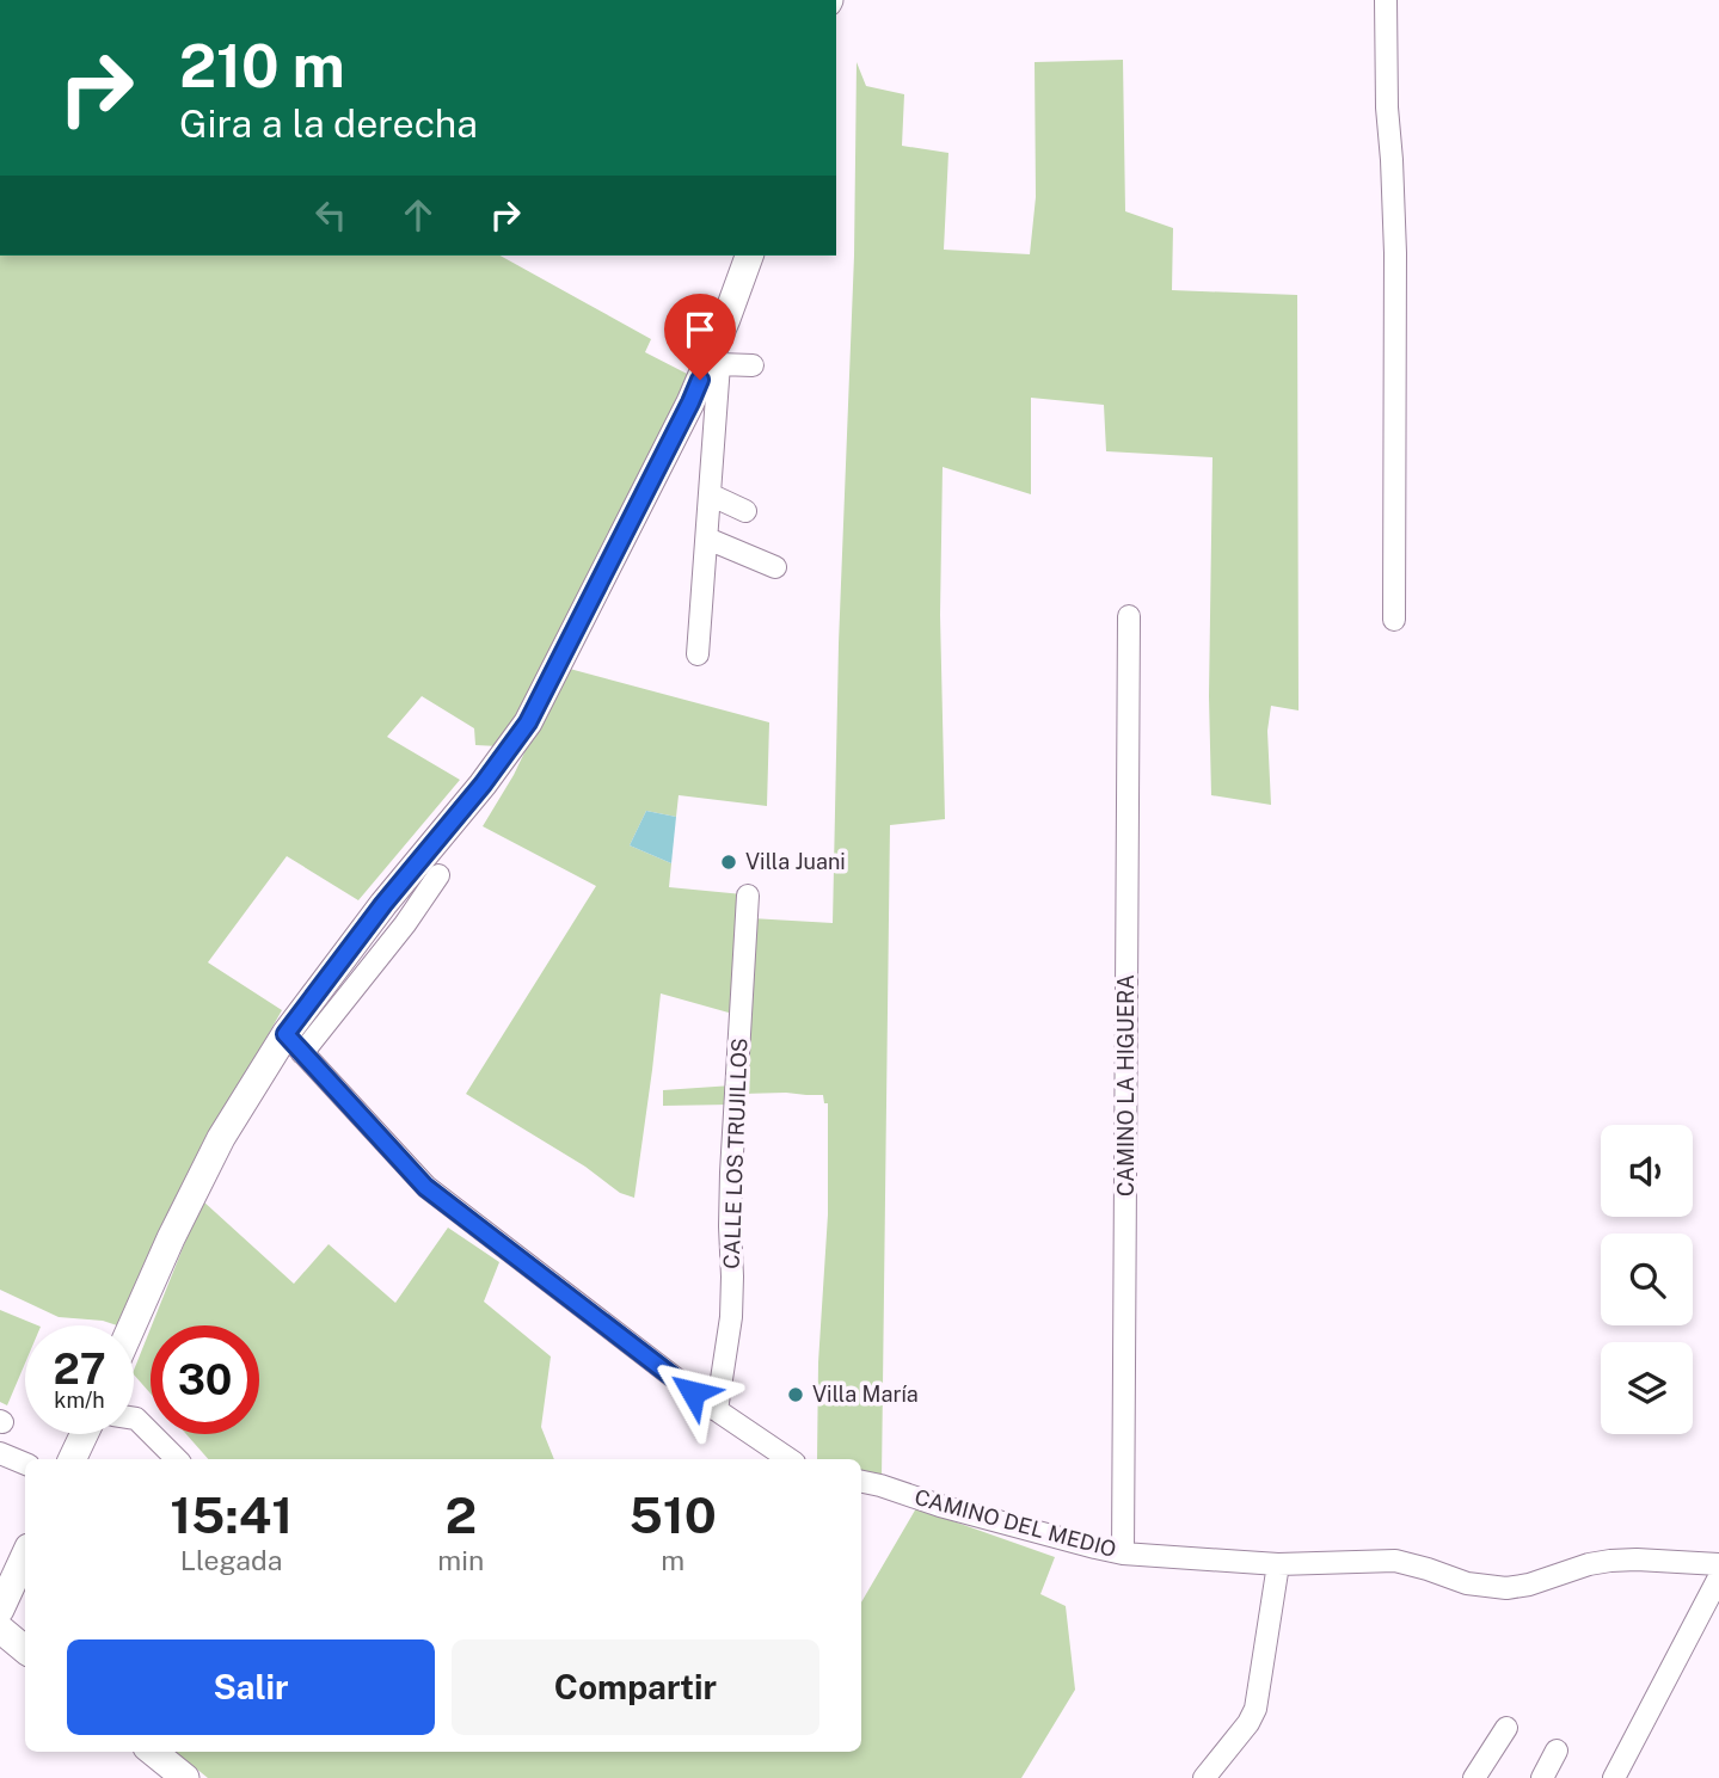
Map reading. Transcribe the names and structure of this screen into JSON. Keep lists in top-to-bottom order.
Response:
{
  "streets": {
    "street": ["CAMINO LA HIGUERA", "CALLE LOS TRUJILLOS", "CAMINO DEL MEDIO"]
  },
  "crossings": [
    ["CAMINO LA HIGUERA", "CAMINO DEL MEDIO"]
  ],
  "places": ["Villa Juani", "Villa María"],
  "page": {
    "turn": ["210 m", "Gira a la derecha"],
    "speed": "27 km/h",
    "limit": "30",
    "eta": [
      "15:41",
      "Llegada",
      "2",
      "min",
      "510",
      "m"
    ],
    "buttons": ["Salir", "Compartir"]
  }
}
